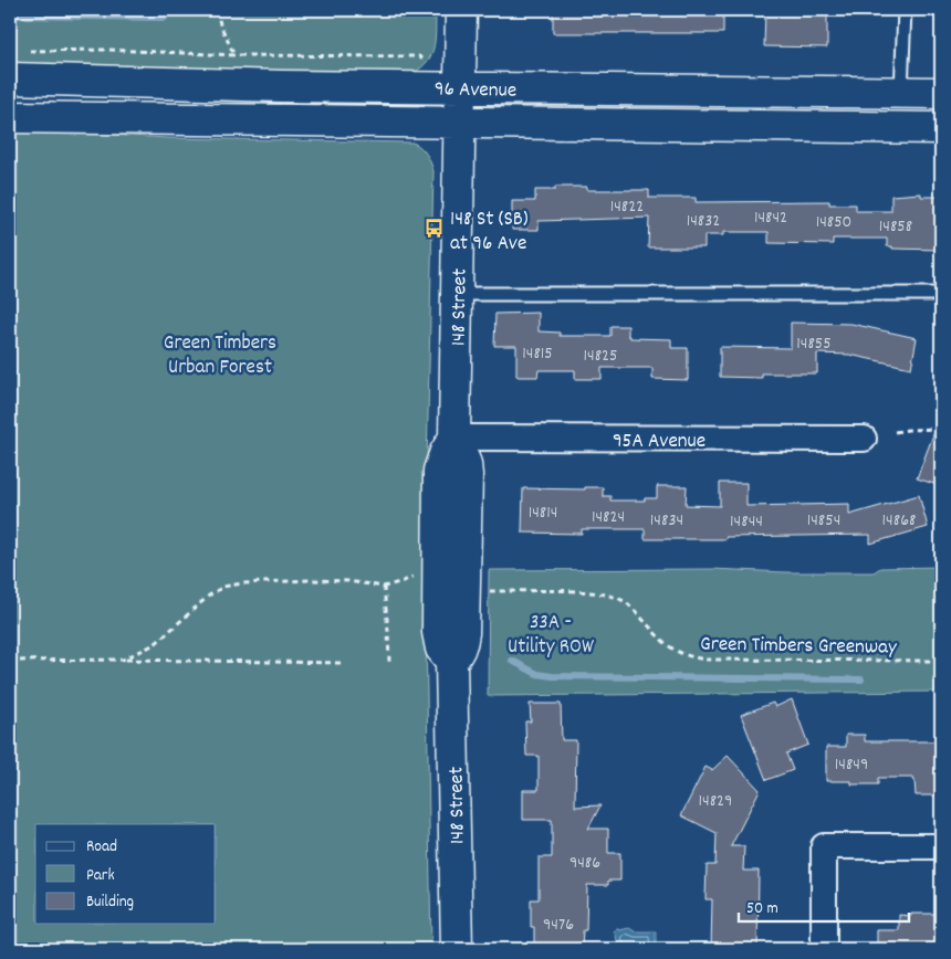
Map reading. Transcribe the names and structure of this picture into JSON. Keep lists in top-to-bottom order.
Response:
{
  "streets": {
    "main road": ["96 Avenue", "148 Street"],
    "street": ["95A Avenue"],
    "path": ["Green Timbers Greenway"]
  },
  "crossings": [
    ["96 Avenue", "148 Street"],
    ["148 Street", "95A Avenue"]
  ],
  "parks": ["Green Timbers Urban Forest", "33A - Utility ROW"],
  "places": {
    "bus stop": ["148 St (SB) at 96 Ave"]
  },
  "house_numbers": [
    "14822",
    "14842",
    "14832",
    "14850",
    "14858",
    "14855",
    "14815",
    "14825",
    "14814",
    "14824",
    "14834",
    "14854",
    "14868",
    "14844",
    "14849",
    "14829",
    "9486",
    "9476"
  ],
  "legend": ["Road", "Park", "Building"],
  "scale_bar": "50 m"
}
